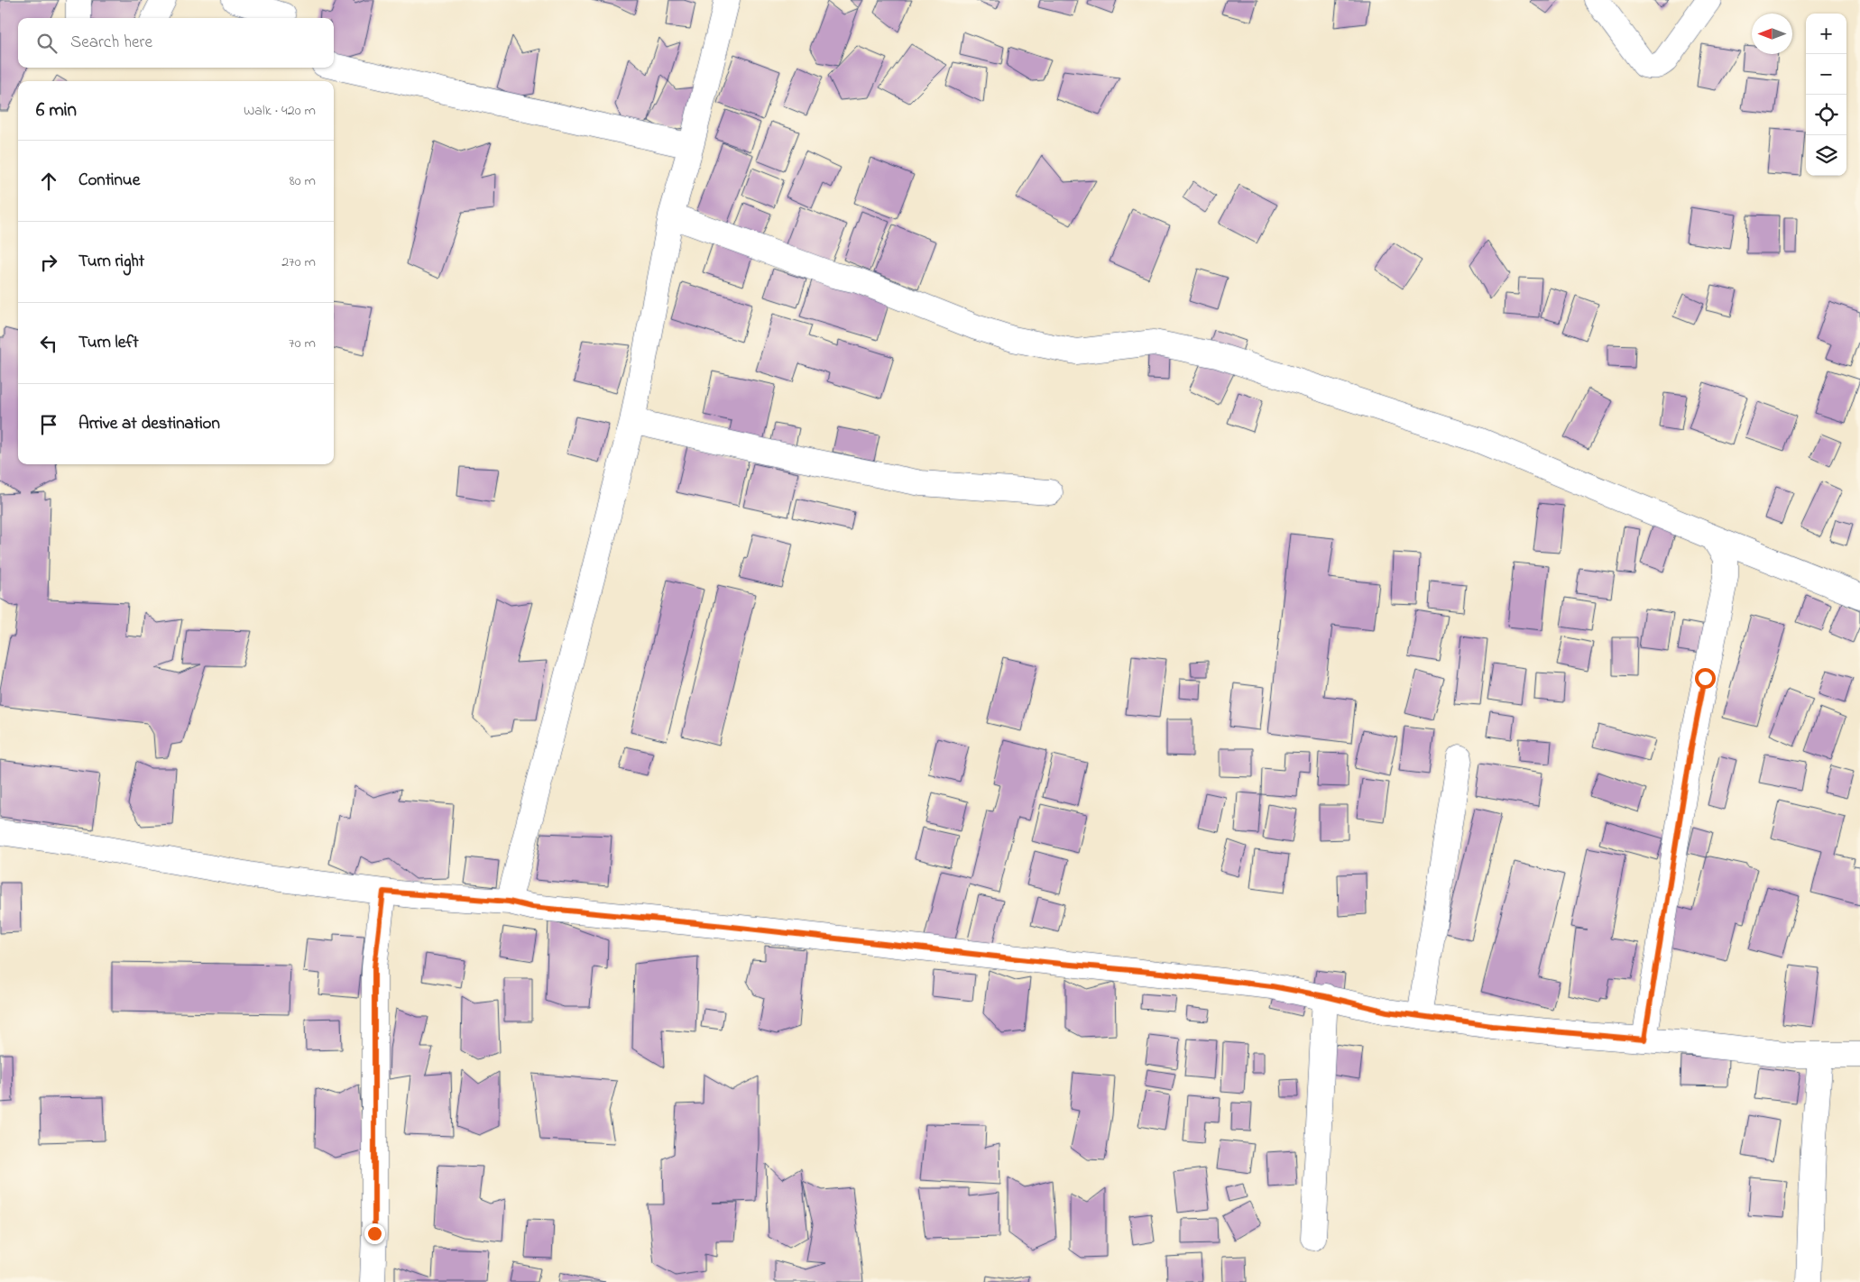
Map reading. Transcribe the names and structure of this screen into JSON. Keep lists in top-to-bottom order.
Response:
{
  "north": "left",
  "page": {
    "map_buttons": ["+", "−"],
    "search": "Search here",
    "heading": ["6 min", "Walk · 420 m"],
    "list": [
      ["Continue", "80 m"],
      ["Turn right", "270 m"],
      ["Turn left", "70 m"],
      "Arrive at destination"
    ]
  }
}
